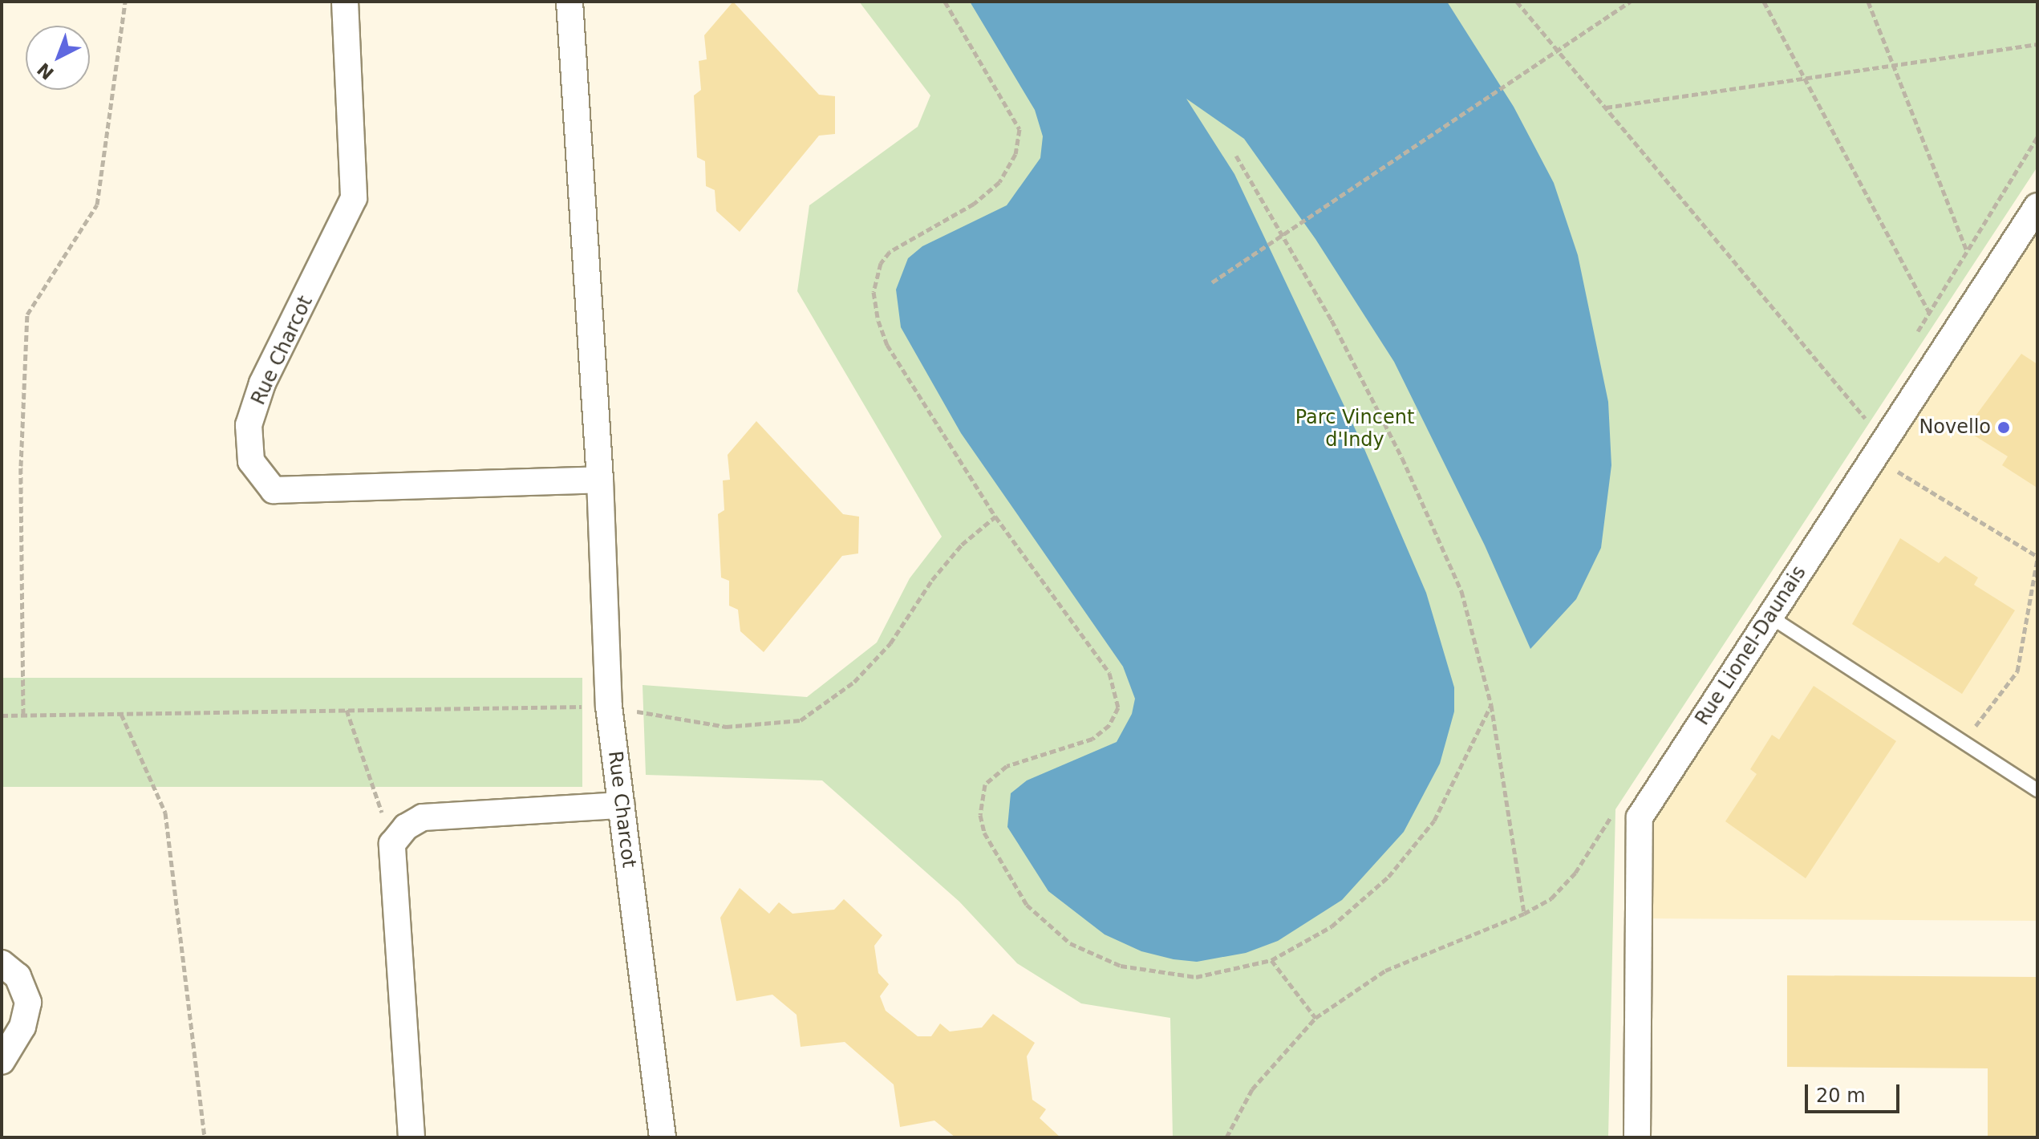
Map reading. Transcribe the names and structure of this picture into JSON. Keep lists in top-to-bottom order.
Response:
{
  "streets": {
    "street": ["Rue Charcot", "Rue Lionel-Daunais"]
  },
  "parks": ["Parc Vincent d'Indy"],
  "places": ["Novello"],
  "scale_bar": "20 m",
  "north": "bottom left"
}
